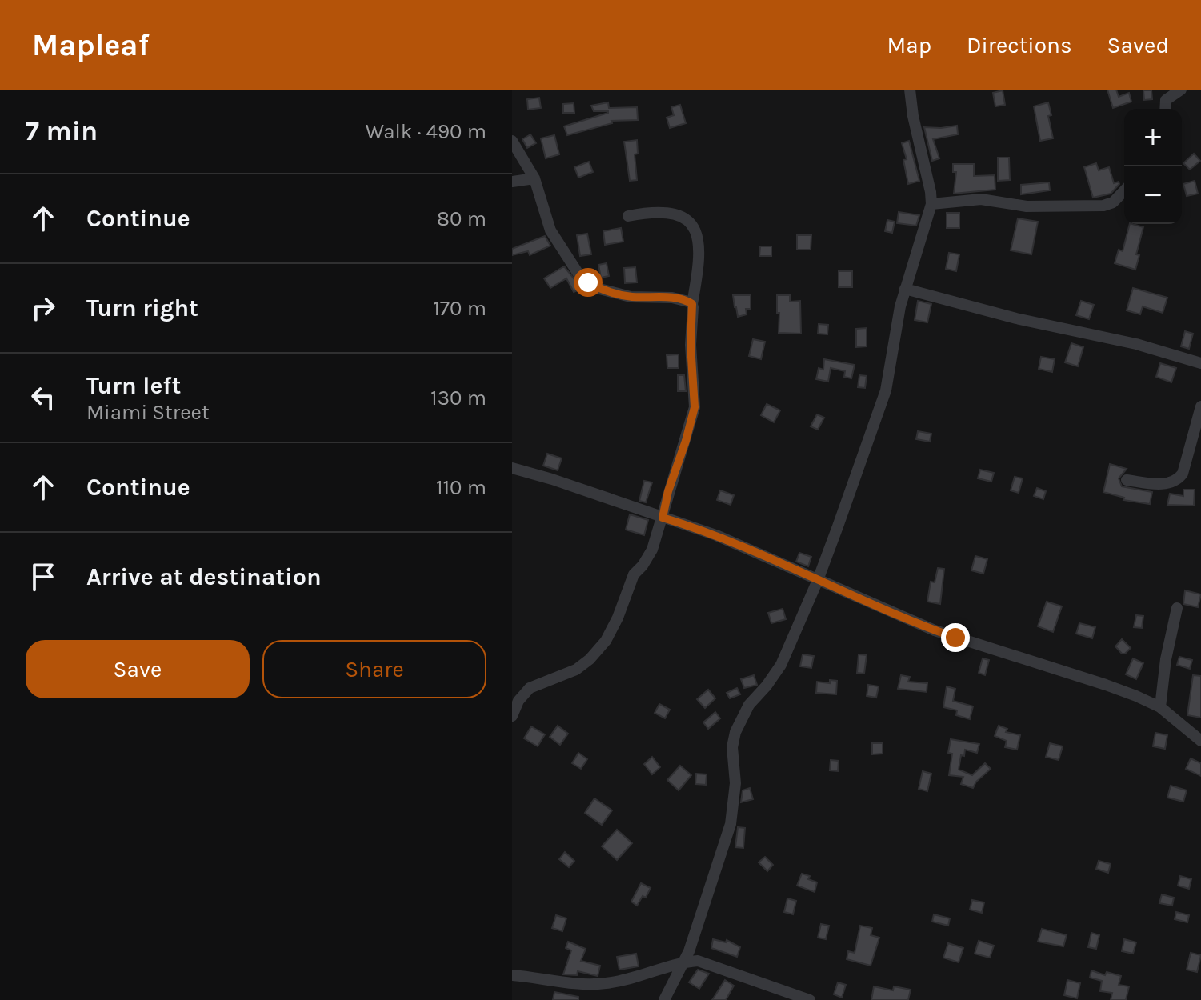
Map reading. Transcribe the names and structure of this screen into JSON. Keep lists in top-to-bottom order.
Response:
{
  "page": {
    "header": "Mapleaf",
    "nav": ["Map", "Directions", "Saved"],
    "heading": ["7 min", "Walk · 490 m"],
    "map_buttons": ["+", "−"],
    "list": [
      ["Continue", "80 m"],
      ["Turn right", "170 m"],
      ["Turn left", "Miami Street", "130 m"],
      ["Continue", "110 m"],
      "Arrive at destination"
    ],
    "buttons": ["Save", "Share"]
  }
}
